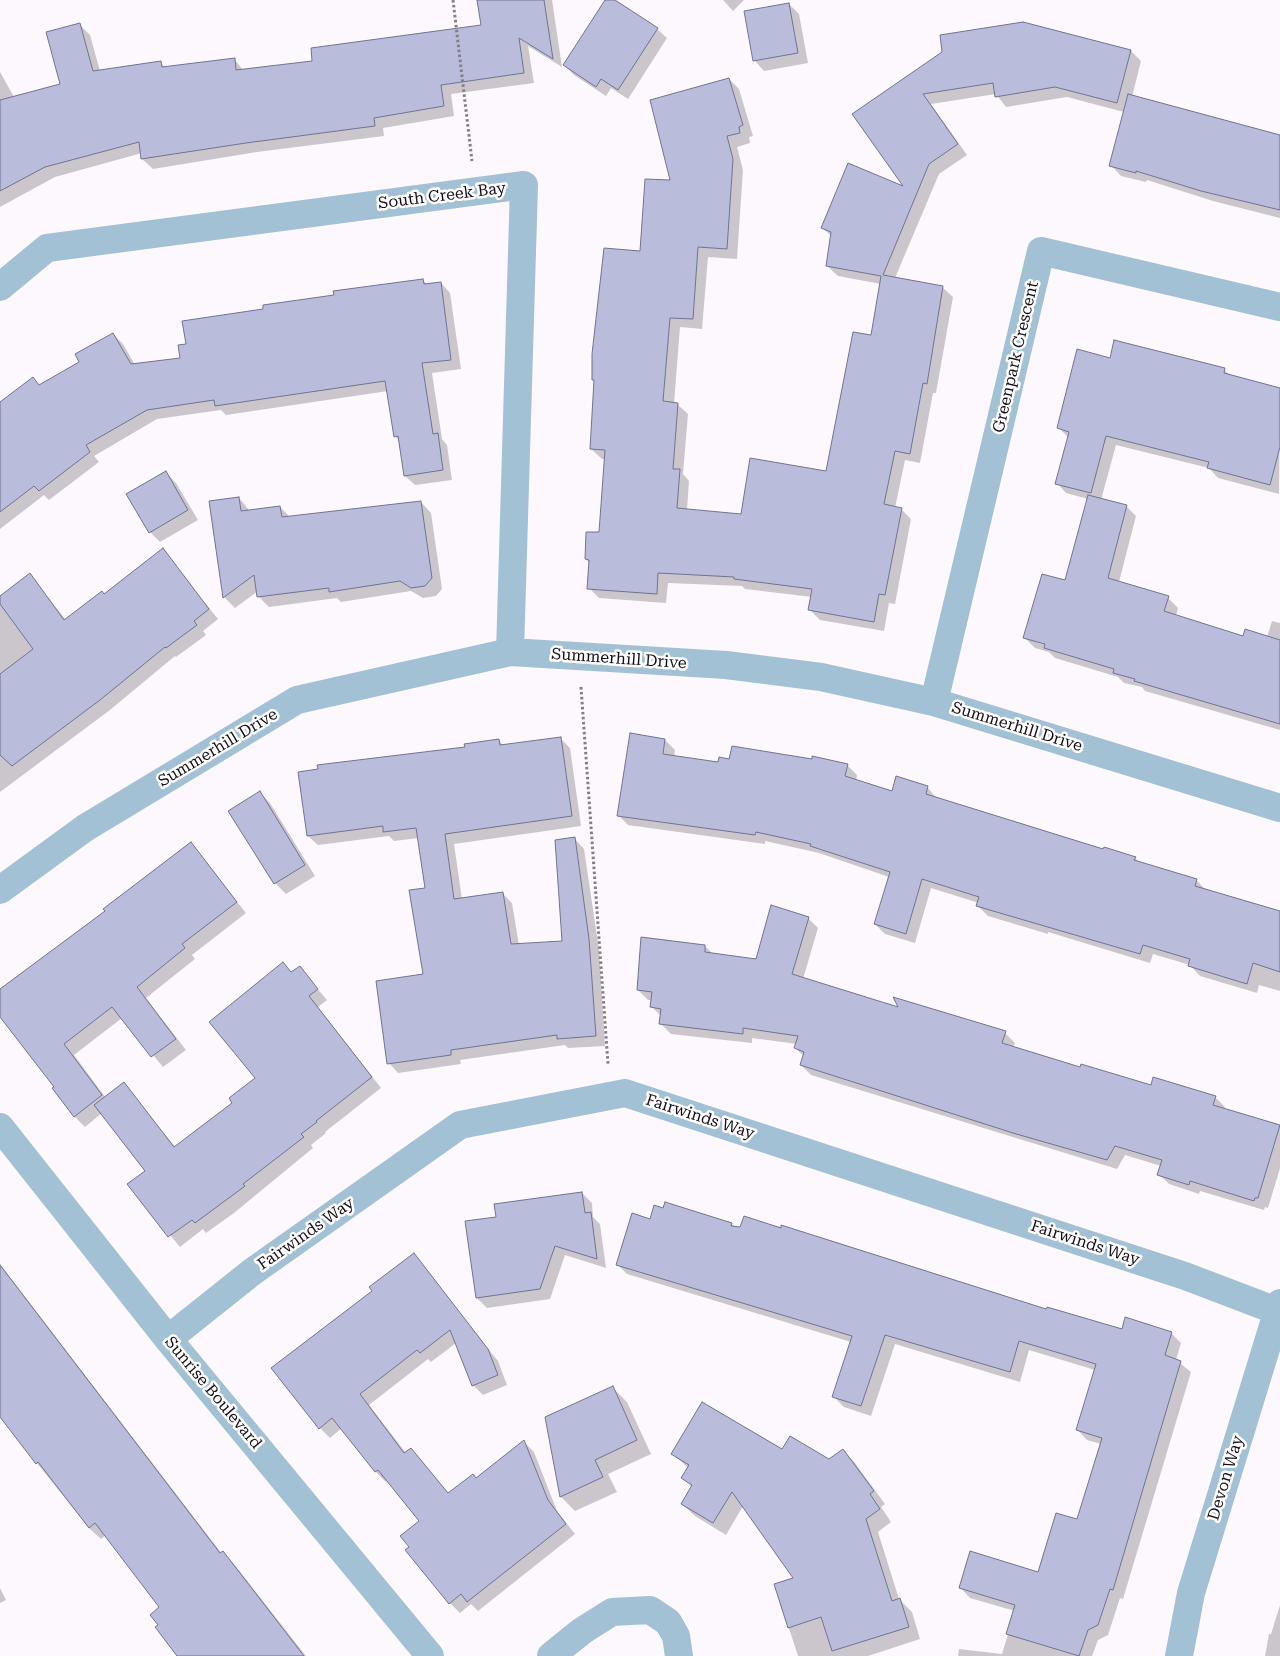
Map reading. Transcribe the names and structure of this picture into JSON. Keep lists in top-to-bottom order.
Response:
{
  "streets": {
    "street": [
      "South Creek Bay",
      "Greenpark Crescent",
      "Summerhill Drive",
      "Fairwinds Way",
      "Sunrise Boulevard",
      "Devon Way"
    ]
  },
  "crossings": [
    ["South Creek Bay", "Summerhill Drive"],
    ["Greenpark Crescent", "Summerhill Drive"],
    ["Fairwinds Way", "Sunrise Boulevard"],
    ["Fairwinds Way", "Devon Way"]
  ]
}
